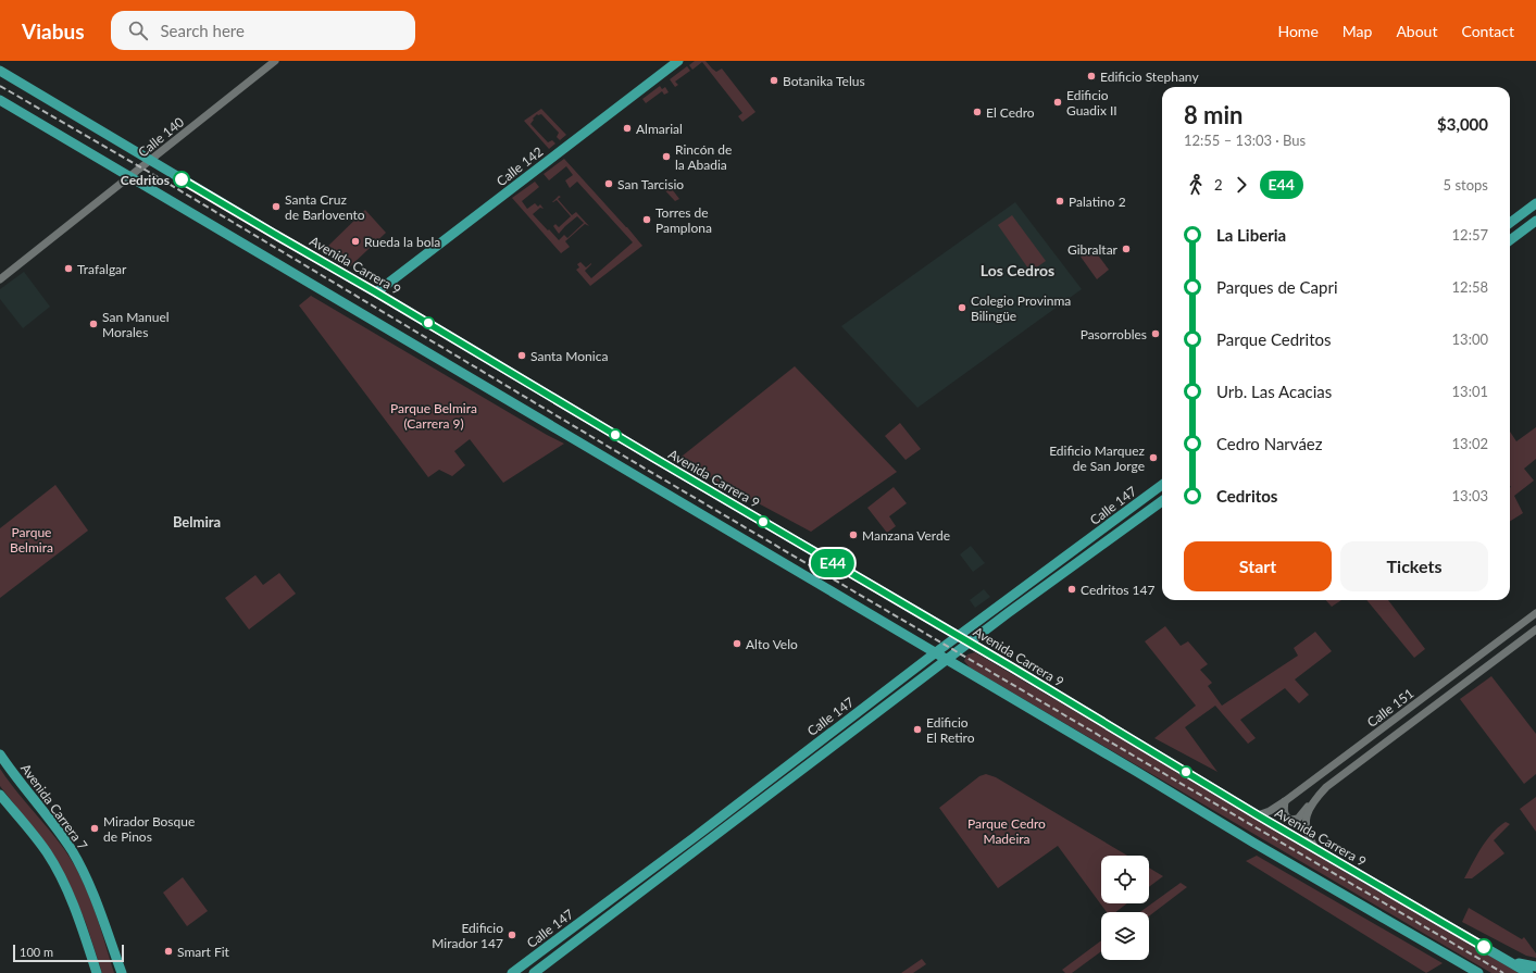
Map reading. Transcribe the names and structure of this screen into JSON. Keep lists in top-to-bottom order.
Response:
{
  "streets": {
    "main road": [
      "Calle 142",
      "Avenida Carrera 9",
      "Calle 147",
      "Avenida Carrera 7"
    ],
    "street": ["Calle 140", "Calle 151"]
  },
  "crossings": [
    ["Calle 140", "Avenida Carrera 9"],
    ["Calle 142", "Avenida Carrera 9"],
    ["Avenida Carrera 9", "Calle 147"],
    ["Avenida Carrera 9", "Calle 151"]
  ],
  "districts": ["Los Cedros", "Belmira"],
  "parks": ["Parque Belmira (Carrera 9)", "Parque Belmira", "Parque Cedro Madeira"],
  "places": [
    "Edificio Stephany",
    "Botanika Telus",
    "Edificio Guadix II",
    "El Cedro",
    "Almarial",
    "Rincón de la Abadia",
    "Cedritos",
    "San Tarcisio",
    "Palatino 2",
    "Santa Cruz de Barlovento",
    "Torres de Pamplona",
    "Rueda la bola",
    "Gibraltar",
    "Trafalgar",
    "Colegio Provinma Bilingüe",
    "San Manuel Morales",
    "Pasorrobles",
    "Santa Monica",
    "Edificio Marquez de San Jorge",
    "Manzana Verde",
    "Cedritos 147",
    "Alto Velo",
    "Edificio El Retiro",
    "Mirador Bosque de Pinos",
    "Edificio Mirador 147",
    "Smart Fit"
  ],
  "lines": ["bus line E44"],
  "scale_bar": "100 m",
  "page": {
    "header": "Viabus",
    "search": "Search here",
    "nav": [
      "Home",
      "Map",
      "About",
      "Contact"
    ],
    "on_map": "E44",
    "heading": ["8 min", "12:55 – 13:03 · Bus", "$3,000"],
    "legs": ["2", "E44", "5 stops"],
    "list": [
      {
        "name": "La Liberia",
        "value": "12:57"
      },
      {
        "name": "Parques de Capri",
        "value": "12:58"
      },
      {
        "name": "Parque Cedritos",
        "value": "13:00"
      },
      {
        "name": "Urb. Las Acacias",
        "value": "13:01"
      },
      {
        "name": "Cedro Narváez",
        "value": "13:02"
      },
      {
        "name": "Cedritos",
        "value": "13:03"
      }
    ],
    "buttons": ["Start", "Tickets"],
    "scale": "100 m"
  }
}
